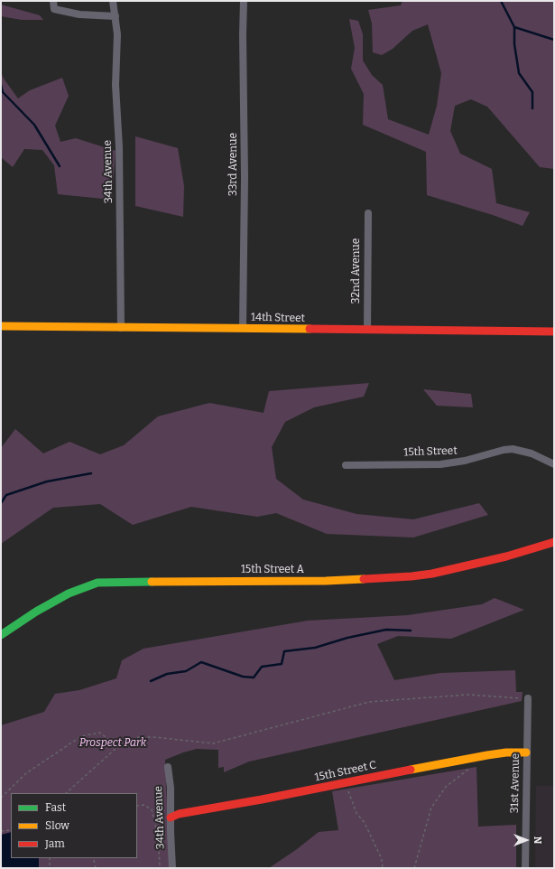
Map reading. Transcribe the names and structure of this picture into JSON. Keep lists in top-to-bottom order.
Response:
{
  "streets": {
    "street": [
      "33rd Avenue",
      "34th Avenue",
      "32nd Avenue",
      "14th Street",
      "15th Street",
      "15th Street A",
      "15th Street C",
      "31st Avenue"
    ]
  },
  "crossings": [
    ["33rd Avenue", "14th Street"],
    ["34th Avenue", "14th Street"],
    ["34th Avenue", "15th Street C"],
    ["32nd Avenue", "14th Street"],
    ["15th Street C", "31st Avenue"]
  ],
  "parks": ["Prospect Park"],
  "legend": ["Fast", "Slow", "Jam"],
  "north": "right"
}
